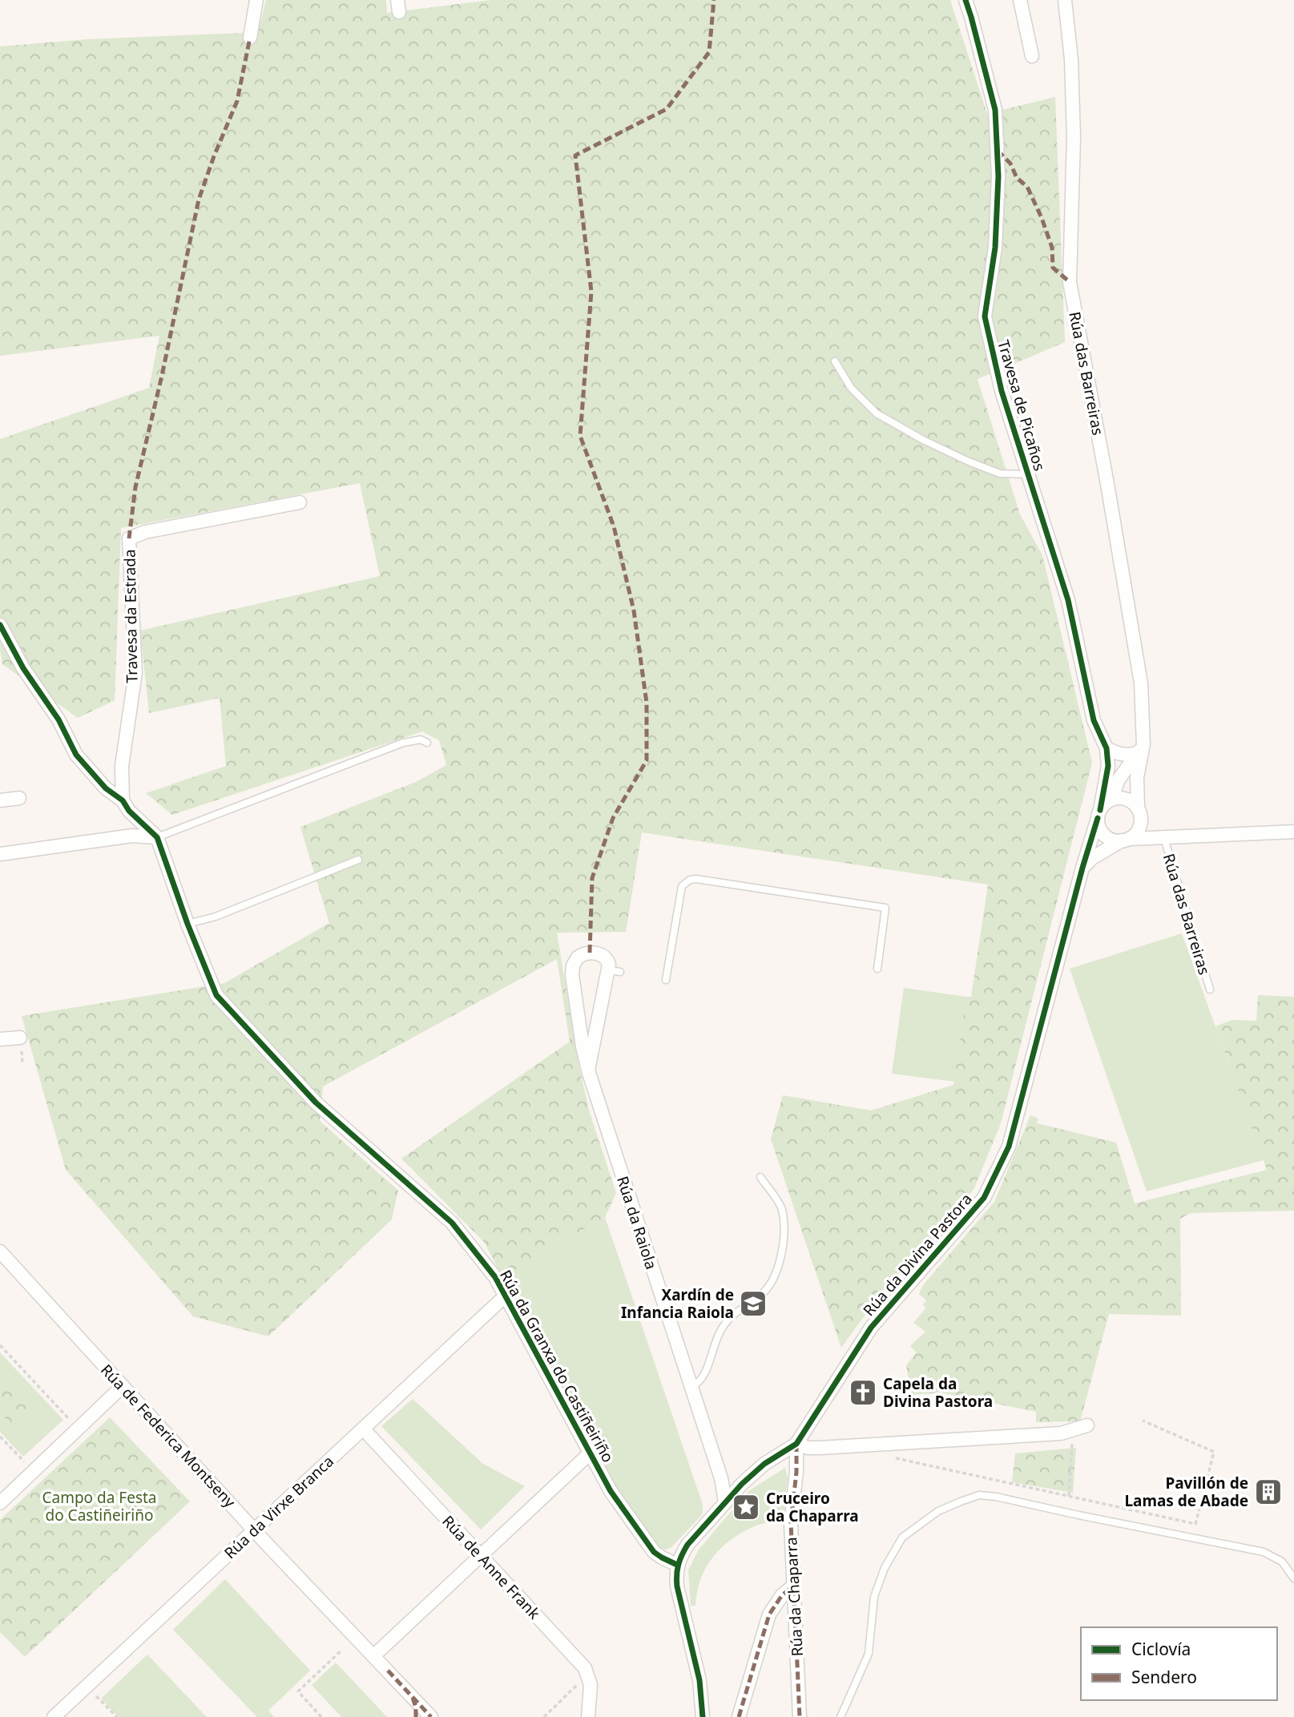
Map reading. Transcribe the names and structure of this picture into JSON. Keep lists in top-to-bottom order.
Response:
{
  "streets": {
    "street": [
      "Rúa das Barreiras",
      "Travesa de Picaños",
      "Travesa da Estrada",
      "Rúa da Raiola",
      "Rúa da Divina Pastora",
      "Rúa da Granxa do Castiñeiriño",
      "Rúa de Federica Montseny",
      "Rúa da Virxe Branca",
      "Rúa de Anne Frank",
      "Rúa da Chaparra"
    ]
  },
  "crossings": [
    ["Rúa das Barreiras", "Travesa de Picaños"],
    ["Rúa das Barreiras", "Rúa da Divina Pastora"],
    ["Travesa de Picaños", "Rúa da Divina Pastora"],
    ["Rúa da Raiola", "Rúa da Divina Pastora"],
    ["Rúa da Divina Pastora", "Rúa da Granxa do Castiñeiriño"],
    ["Rúa da Divina Pastora", "Rúa da Chaparra"],
    ["Rúa da Granxa do Castiñeiriño", "Rúa da Virxe Branca"],
    ["Rúa de Federica Montseny", "Rúa da Virxe Branca"],
    ["Rúa da Virxe Branca", "Rúa de Anne Frank"]
  ],
  "parks": ["Campo da Festa do Castiñeiriño"],
  "places": {
    "school or university": ["Xardín de Infancia Raiola"],
    "church": ["Capela da Divina Pastora"],
    "building": ["Pavillón de Lamas de Abade"],
    "place": ["Cruceiro da Chaparra"]
  },
  "legend": ["Ciclovía", "Sendero"]
}
